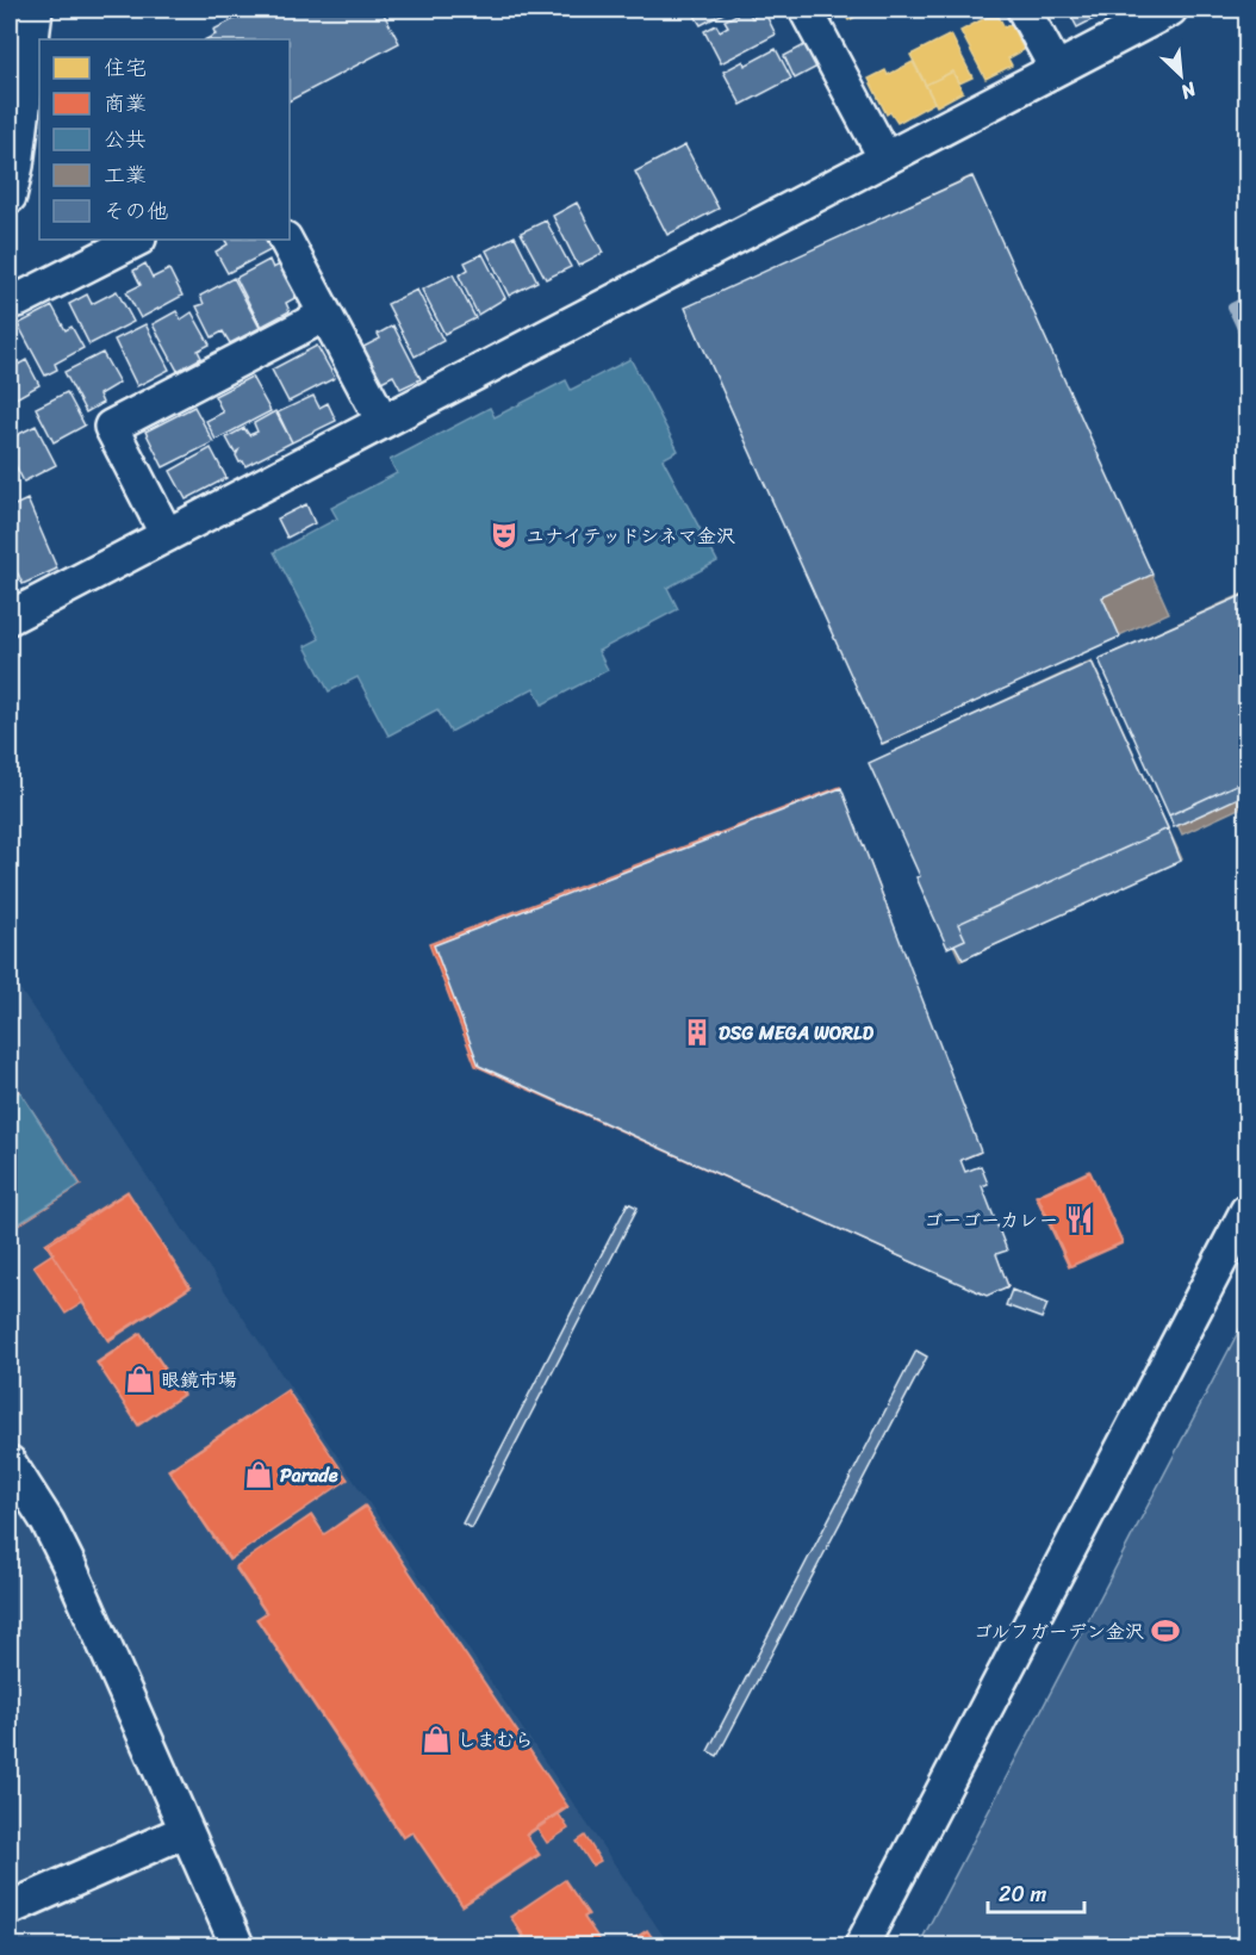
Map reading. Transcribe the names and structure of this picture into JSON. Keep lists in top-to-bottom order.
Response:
{
  "places": {
    "theatre": ["ユナイテッドシネマ金沢"],
    "building": ["DSG MEGA WORLD"],
    "restaurant": ["ゴーゴーカレー"],
    "shop": ["眼鏡市場", "Parade", "しまむら"],
    "sports": ["ゴルフガーデン金沢"]
  },
  "legend": [
    "住宅",
    "商業",
    "公共",
    "工業",
    "その他"
  ],
  "scale_bar": "20 m",
  "north": "bottom right"
}
